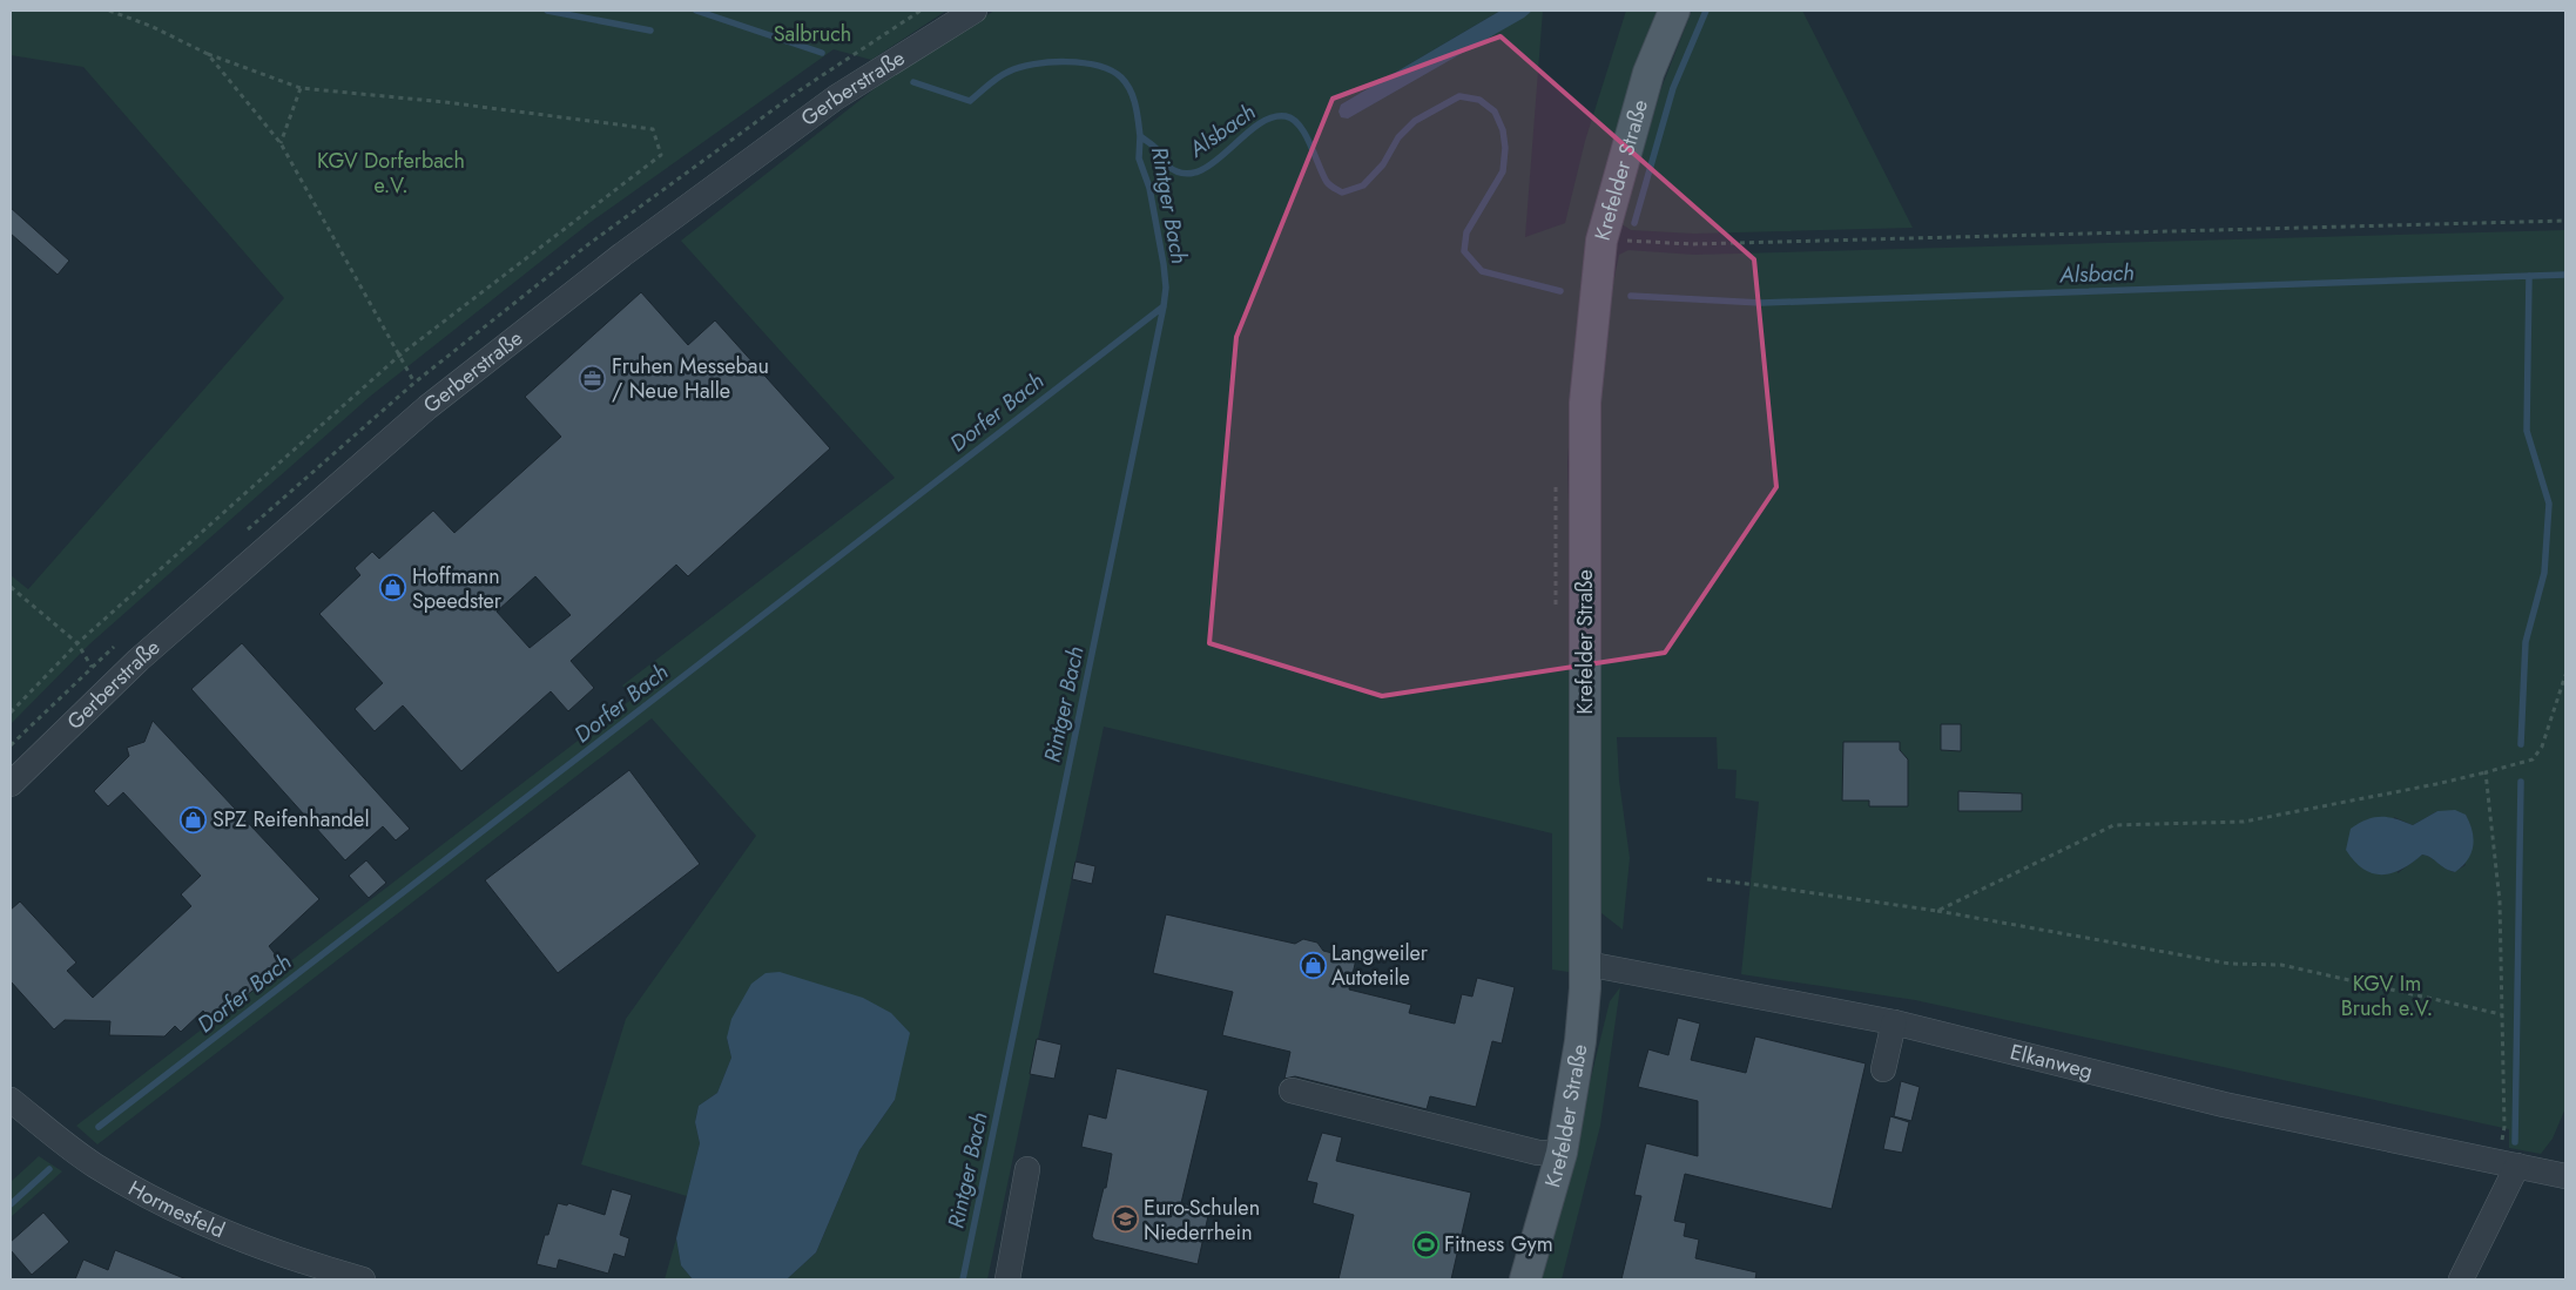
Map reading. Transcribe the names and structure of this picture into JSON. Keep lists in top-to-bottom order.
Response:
{
  "streets": {
    "main road": ["Krefelder Straße"],
    "street": ["Gerberstraße", "Elkanweg", "Hormesfeld"]
  },
  "crossings": [
    ["Krefelder Straße", "Elkanweg"]
  ],
  "water": ["Alsbach", "Rintger Bach", "Dorfer Bach"],
  "parks": ["Salbruch", "KGV Dorferbach e.V.", "KGV Im Bruch e.V."],
  "places": {
    "office": ["Fruhen Messebau / Neue Halle"],
    "shop": ["Hoffmann Speedster", "SPZ Reifenhandel", "Langweiler Autoteile"],
    "school or university": ["Euro-Schulen Niederrhein"],
    "sports": ["Fitness Gym"]
  }
}
